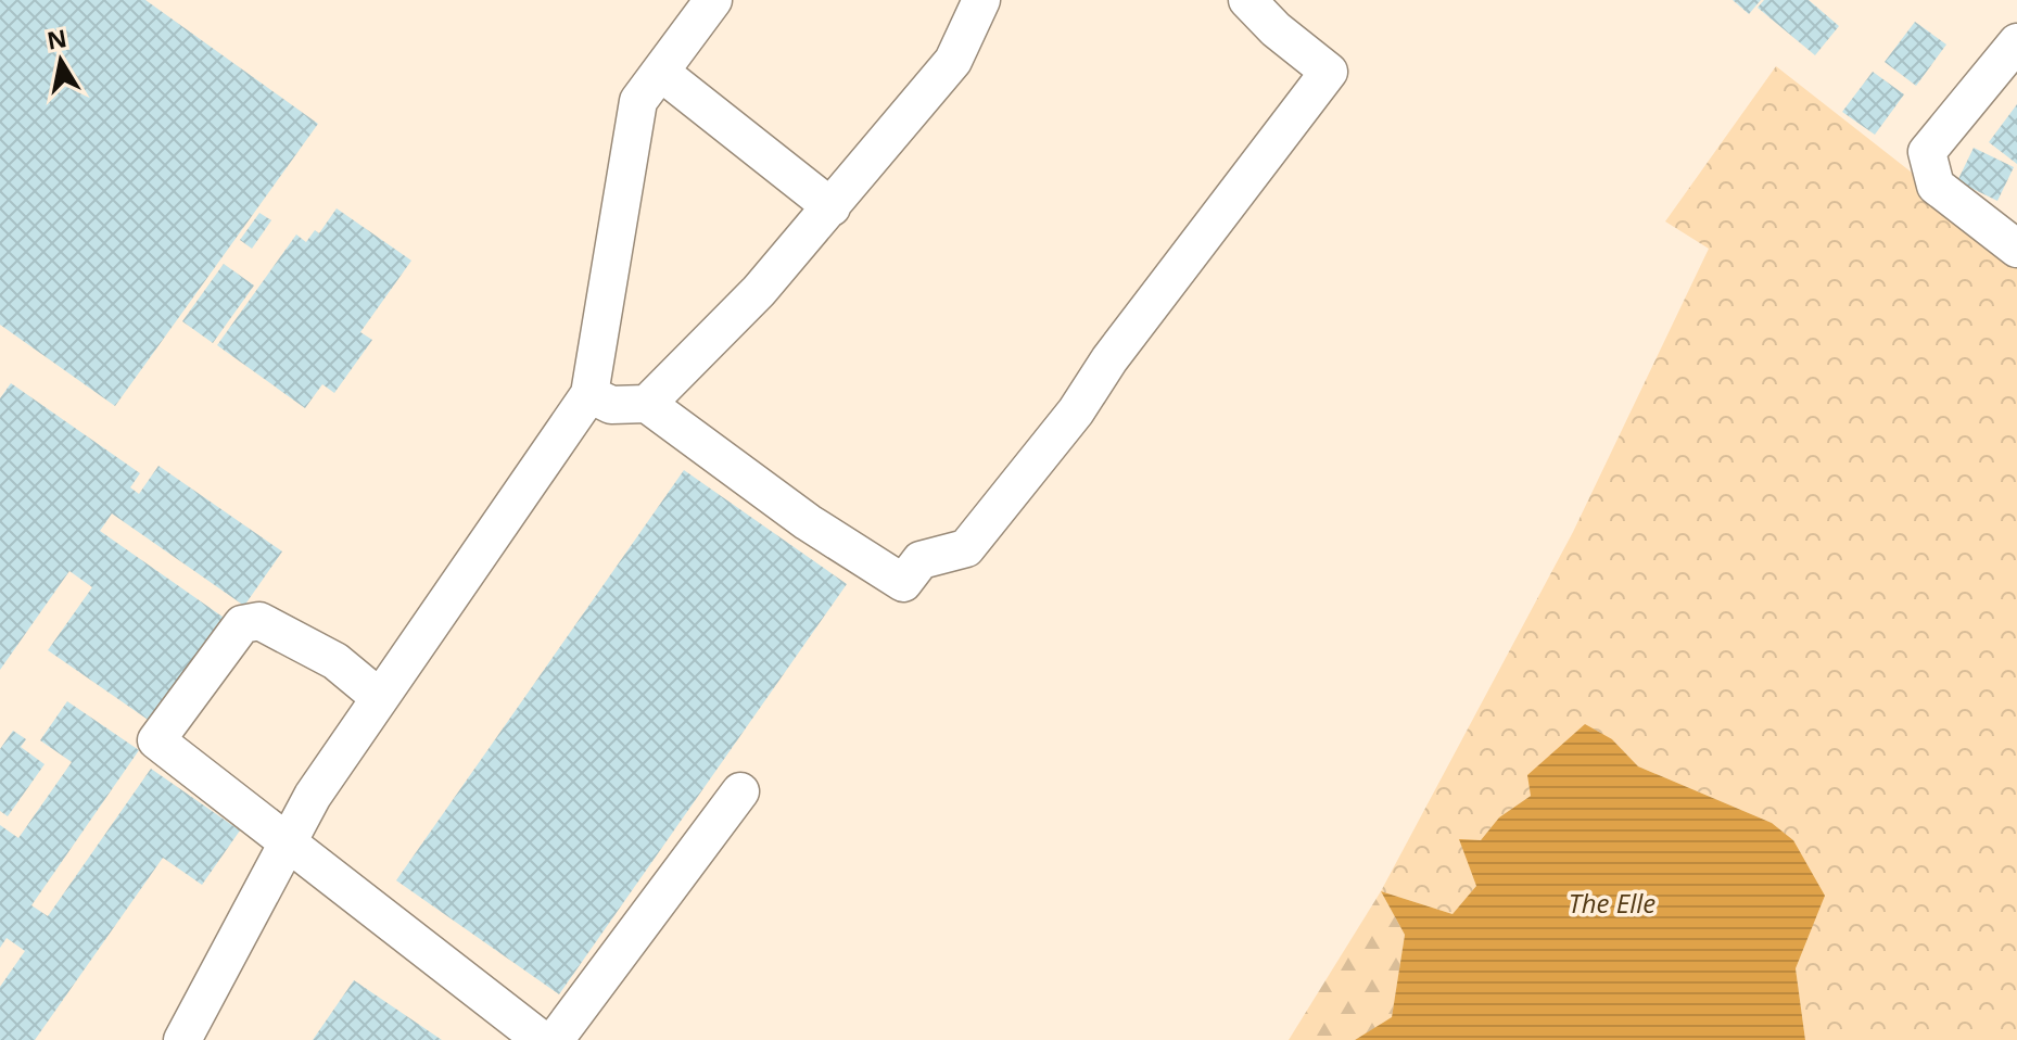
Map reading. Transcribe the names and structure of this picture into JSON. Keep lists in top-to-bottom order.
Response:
{
  "water": ["The Elle"],
  "north": "top"
}
